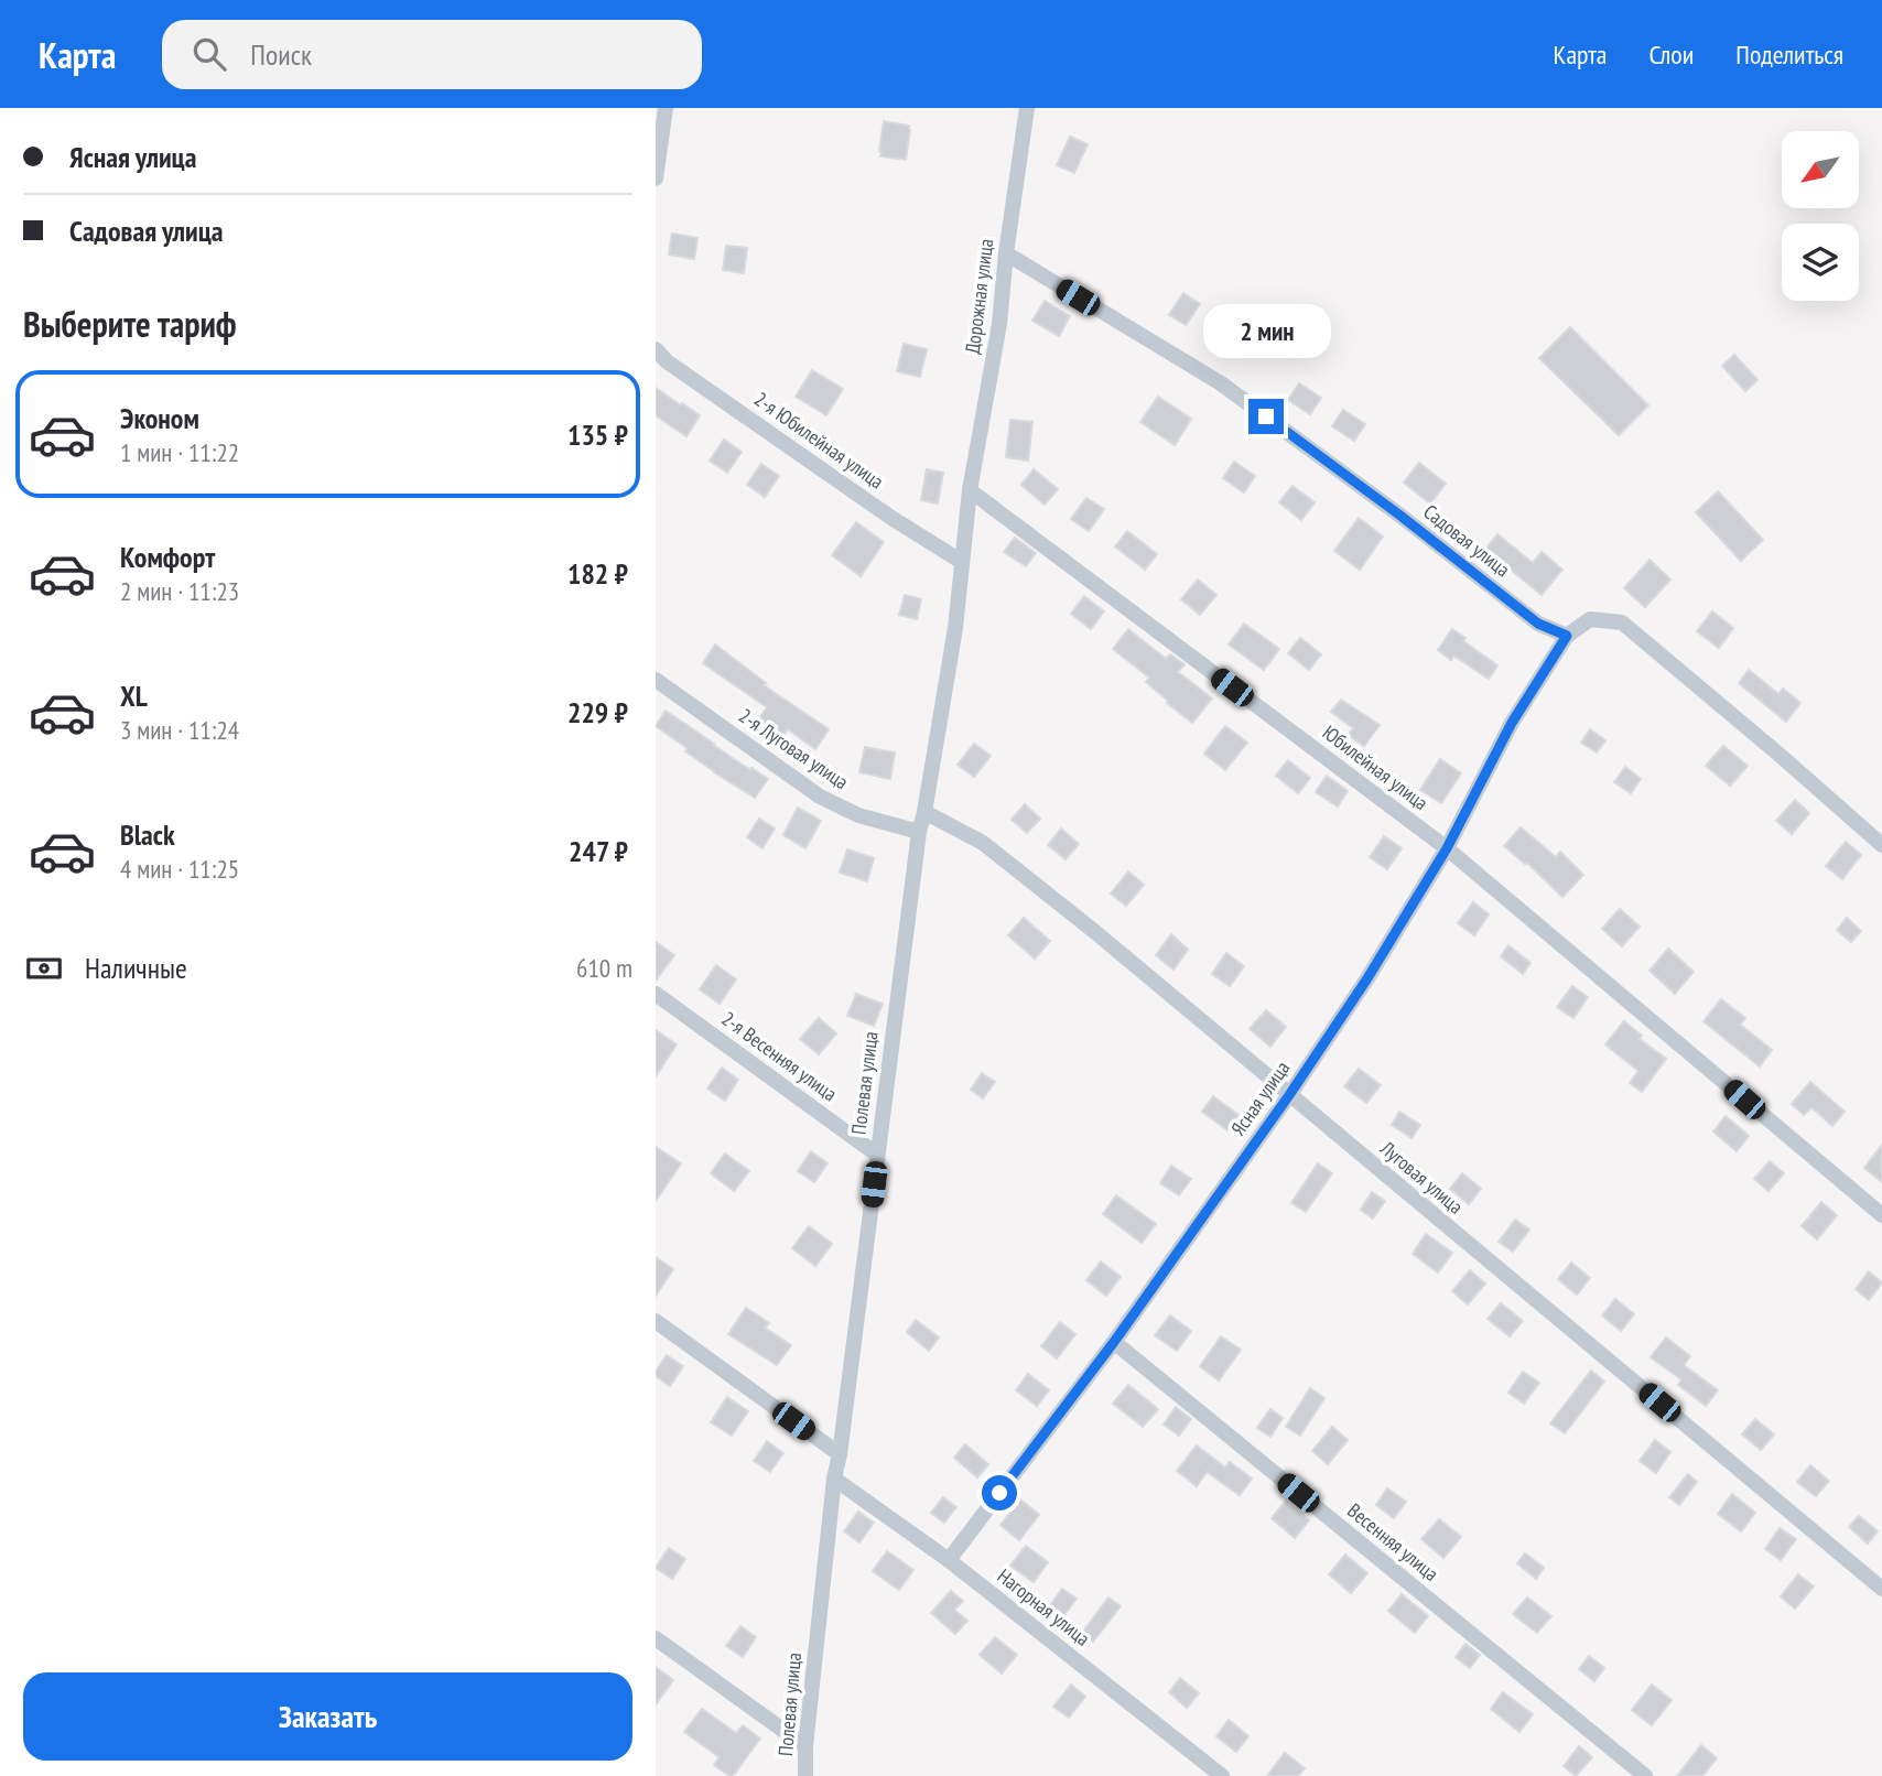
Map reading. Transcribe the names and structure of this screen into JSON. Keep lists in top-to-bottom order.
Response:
{
  "streets": {
    "street": [
      "Дорожная улица",
      "2-я Юбилейная улица",
      "Садовая улица",
      "2-я Луговая улица",
      "Юбилейная улица",
      "2-я Весенняя улица",
      "Полевая улица",
      "Ясная улица",
      "Луговая улица",
      "Весенняя улица",
      "Нагорная улица"
    ]
  },
  "crossings": [
    ["Дорожная улица", "Садовая улица"],
    ["Дорожная улица", "Юбилейная улица"],
    ["Дорожная улица", "Полевая улица"],
    ["2-я Юбилейная улица", "Полевая улица"],
    ["Садовая улица", "Ясная улица"],
    ["2-я Луговая улица", "Полевая улица"],
    ["Юбилейная улица", "Полевая улица"],
    ["Юбилейная улица", "Ясная улица"],
    ["2-я Весенняя улица", "Полевая улица"],
    ["Полевая улица", "Луговая улица"],
    ["Полевая улица", "Нагорная улица"],
    ["Ясная улица", "Луговая улица"],
    ["Ясная улица", "Весенняя улица"],
    ["Ясная улица", "Нагорная улица"]
  ],
  "north": "bottom left",
  "page": {
    "header": "Карта",
    "search": "Поиск",
    "nav": ["Карта", "Слои", "Поделиться"],
    "banner": ["Ясная улица", "Садовая улица"],
    "heading": "Выберите тариф",
    "bubble": "2 мин",
    "list": [
      {
        "name": "Эконом",
        "note": "1 мин · 11:22",
        "value": "135 ₽"
      },
      {
        "name": "Комфорт",
        "note": "2 мин · 11:23",
        "value": "182 ₽"
      },
      {
        "name": "XL",
        "note": "3 мин · 11:24",
        "value": "229 ₽"
      },
      {
        "name": "Black",
        "note": "4 мин · 11:25",
        "value": "247 ₽"
      }
    ],
    "pay": ["Наличные", "610 m"],
    "buttons": "Заказать"
  }
}
